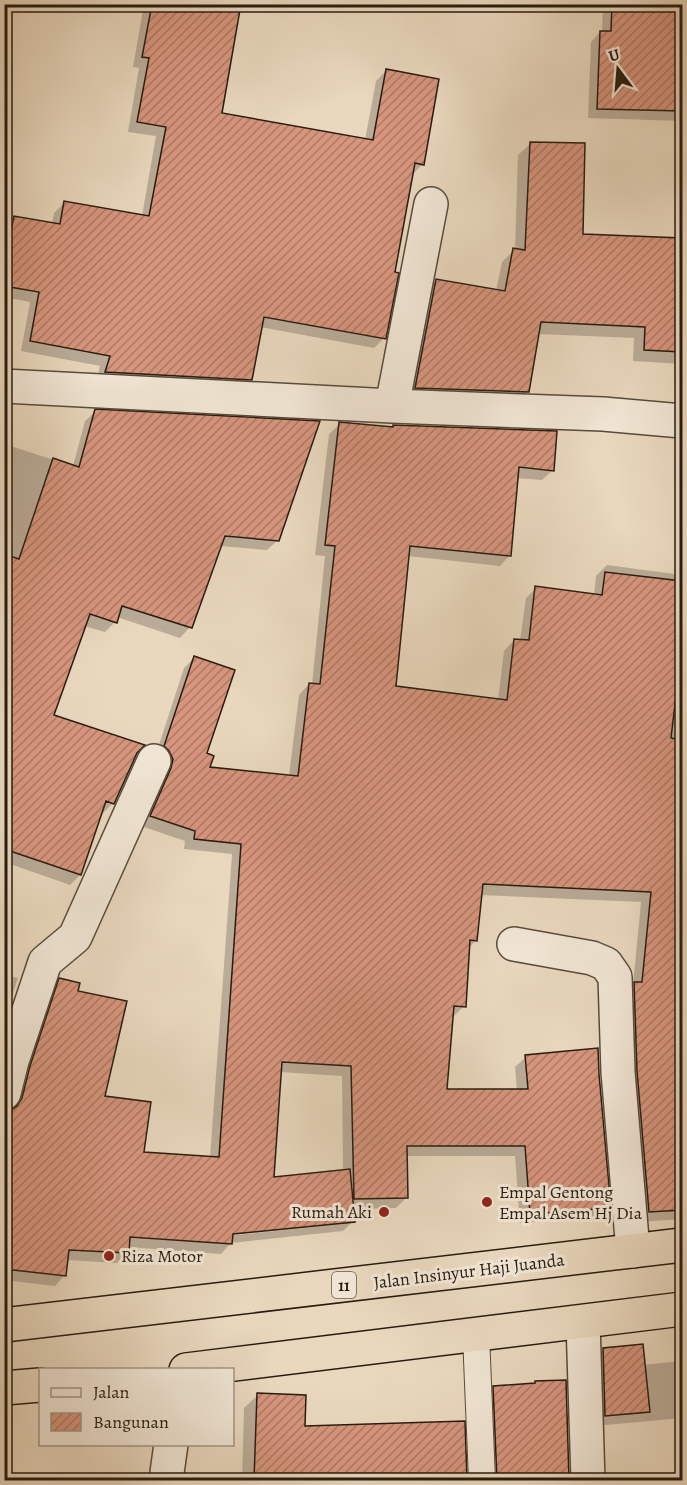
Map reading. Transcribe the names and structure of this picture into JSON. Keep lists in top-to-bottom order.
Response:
{
  "streets": {
    "highway": ["Jalan Insinyur Haji Juanda", "11"]
  },
  "places": ["Empal Gentong Empal Asem Hj Dia", "Rumah Aki", "Riza Motor"],
  "legend": ["Jalan", "Bangunan"],
  "north": "top"
}
